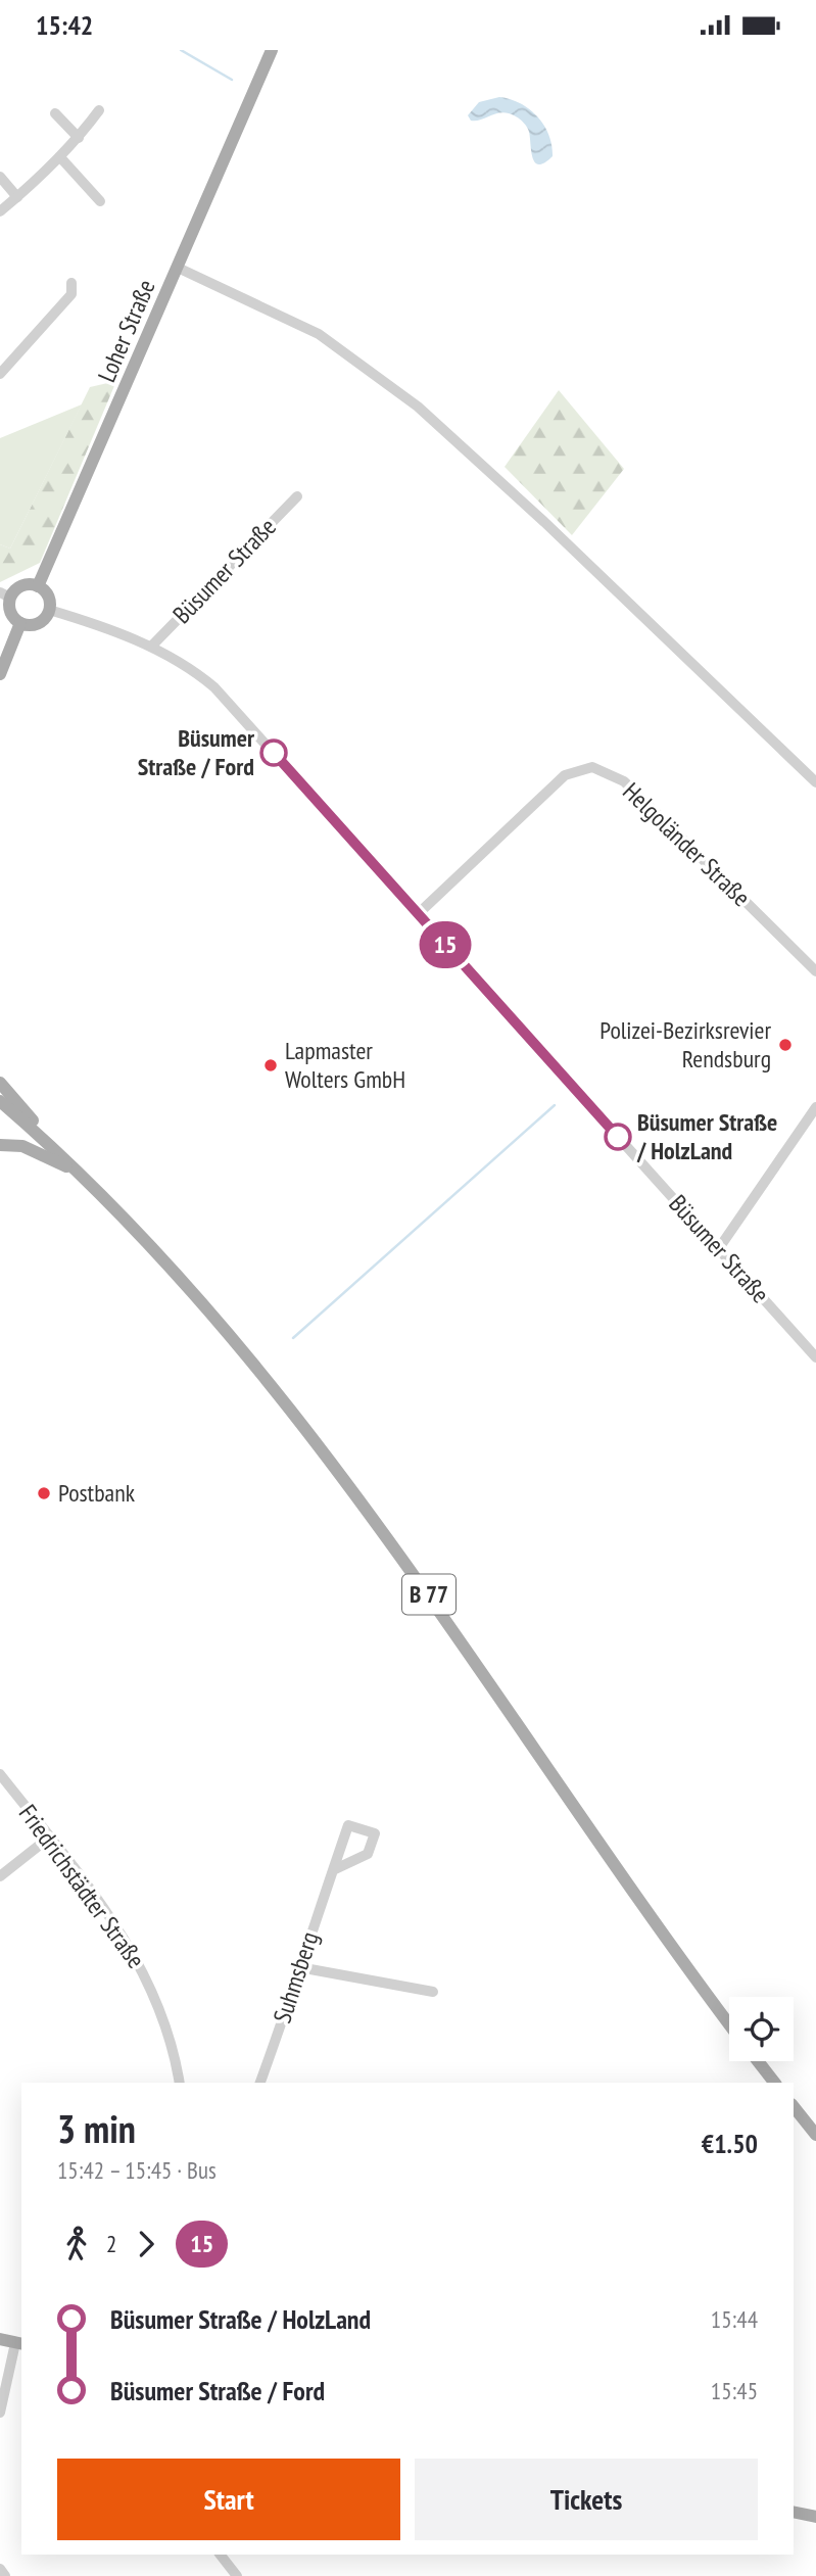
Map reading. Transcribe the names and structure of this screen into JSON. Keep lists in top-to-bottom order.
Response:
{
  "streets": {
    "main road": ["Loher Straße", "B 77"],
    "street": [
      "Büsumer Straße",
      "Helgoländer Straße",
      "Friedrichstädter Straße",
      "Suhmsberg"
    ]
  },
  "crossings": [
    ["Loher Straße", "Büsumer Straße"],
    ["Büsumer Straße", "Helgoländer Straße"]
  ],
  "places": [
    "Büsumer Straße / Ford",
    "Polizei-Bezirksrevier Rendsburg",
    "Lapmaster Wolters GmbH",
    "Büsumer Straße / HolzLand",
    "Postbank"
  ],
  "lines": ["bus line 15"],
  "page": {
    "status": "15:42",
    "on_map": "15",
    "heading": ["3 min", "15:42 – 15:45 · Bus", "€1.50"],
    "legs": ["2", "15"],
    "list": [
      {
        "name": "Büsumer Straße / HolzLand",
        "value": "15:44"
      },
      {
        "name": "Büsumer Straße / Ford",
        "value": "15:45"
      }
    ],
    "buttons": ["Start", "Tickets"]
  }
}
